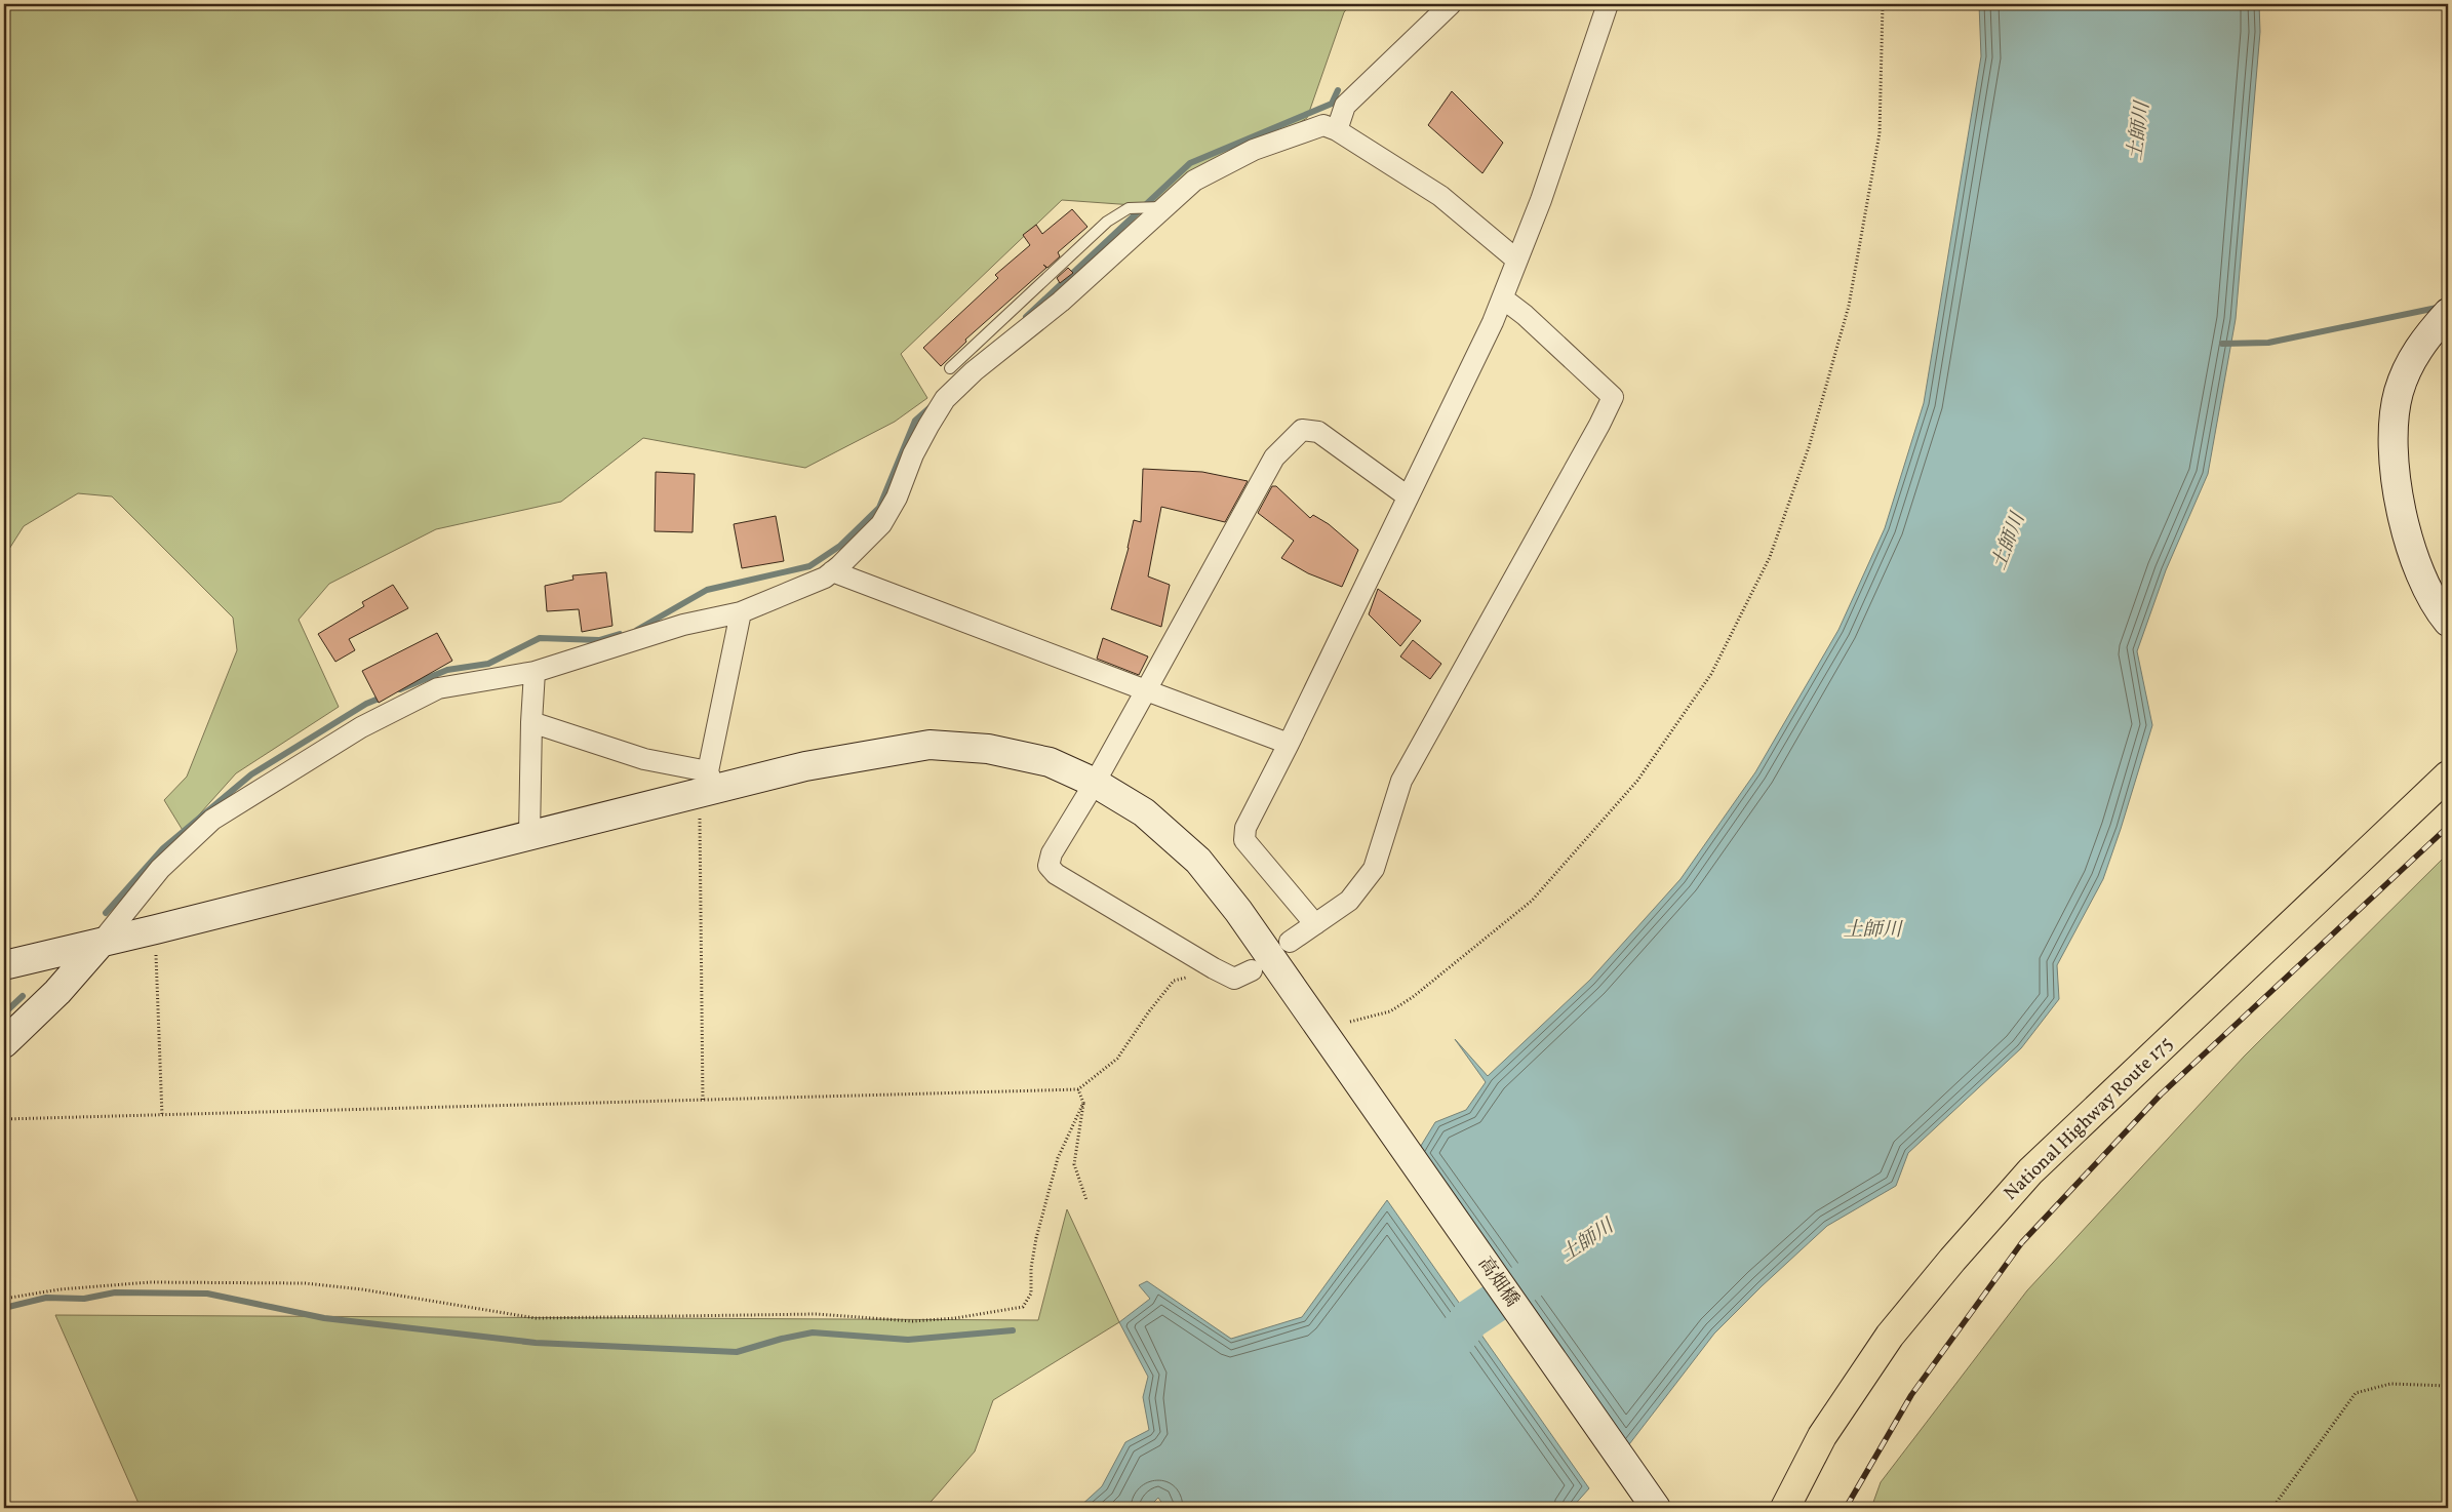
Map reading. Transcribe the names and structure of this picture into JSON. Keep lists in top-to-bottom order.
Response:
{
  "streets": {
    "highway": ["National Highway Route 175"],
    "street": ["高畑橋"]
  },
  "water": ["土師川"]
}
